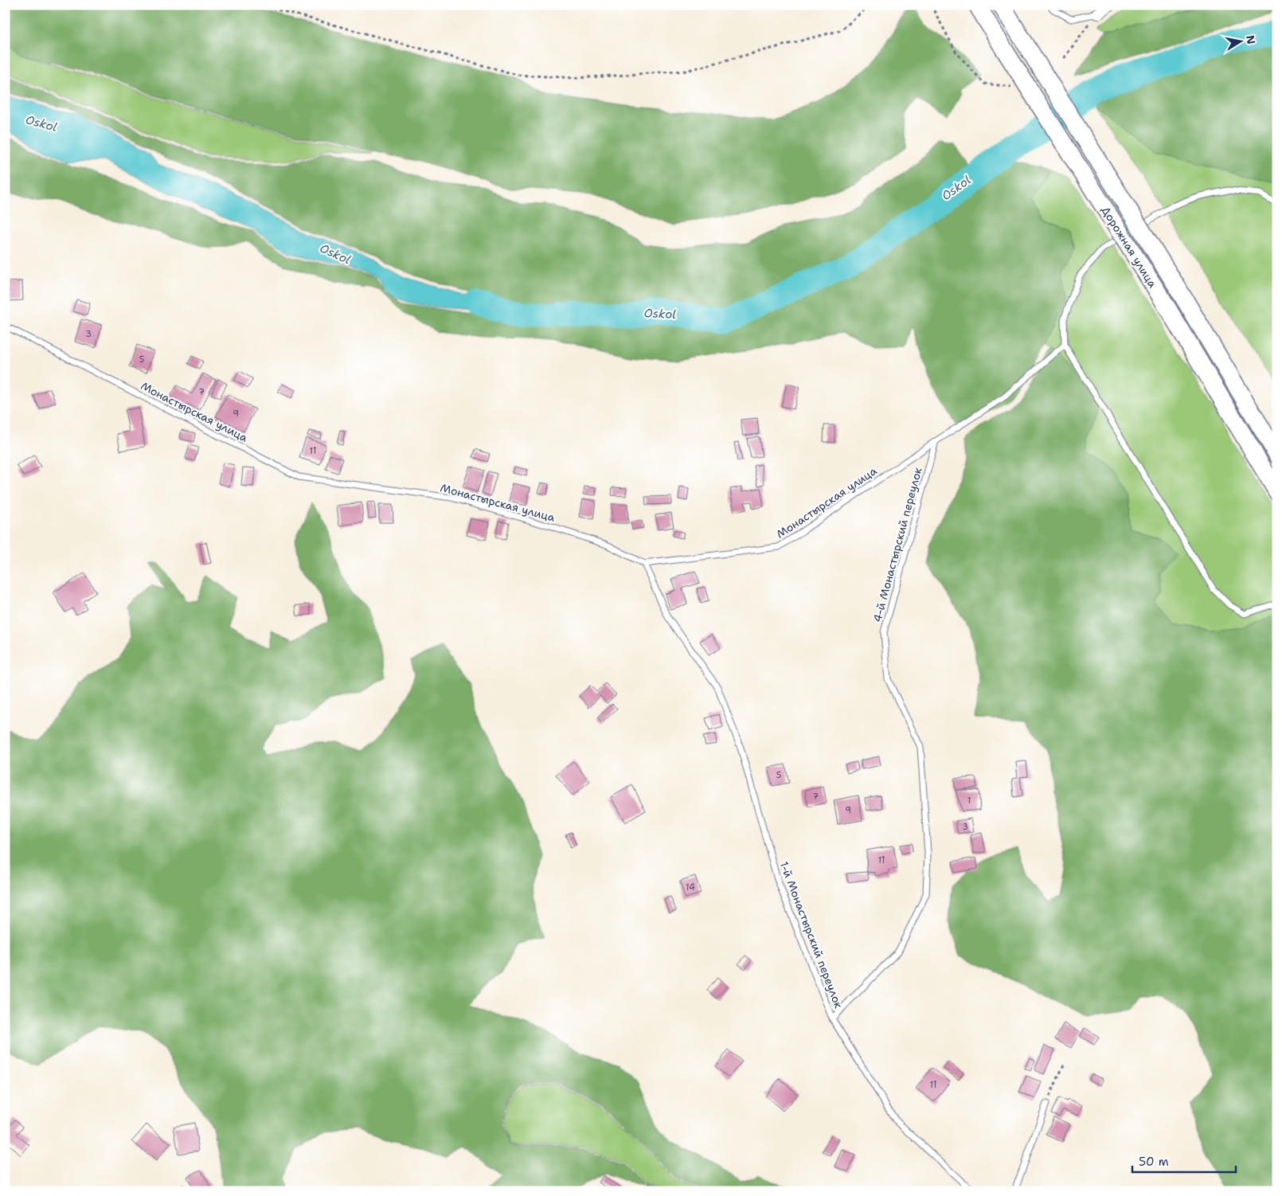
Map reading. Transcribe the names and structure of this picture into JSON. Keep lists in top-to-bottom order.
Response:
{
  "streets": {
    "main road": ["Дорожная улица"],
    "lane": ["Монастырская улица", "4-й Монастырский переулок", "1-й Монастырский переулок"]
  },
  "crossings": [
    ["Монастырская улица", "4-й Монастырский переулок"],
    ["Монастырская улица", "1-й Монастырский переулок"],
    ["4-й Монастырский переулок", "1-й Монастырский переулок"]
  ],
  "water": ["Oskol"],
  "house_numbers": [
    "3",
    "5",
    "7",
    "9",
    "11",
    "5",
    "7",
    "1",
    "9",
    "3",
    "11",
    "14",
    "11"
  ],
  "scale_bar": "50 m",
  "north": "right"
}
